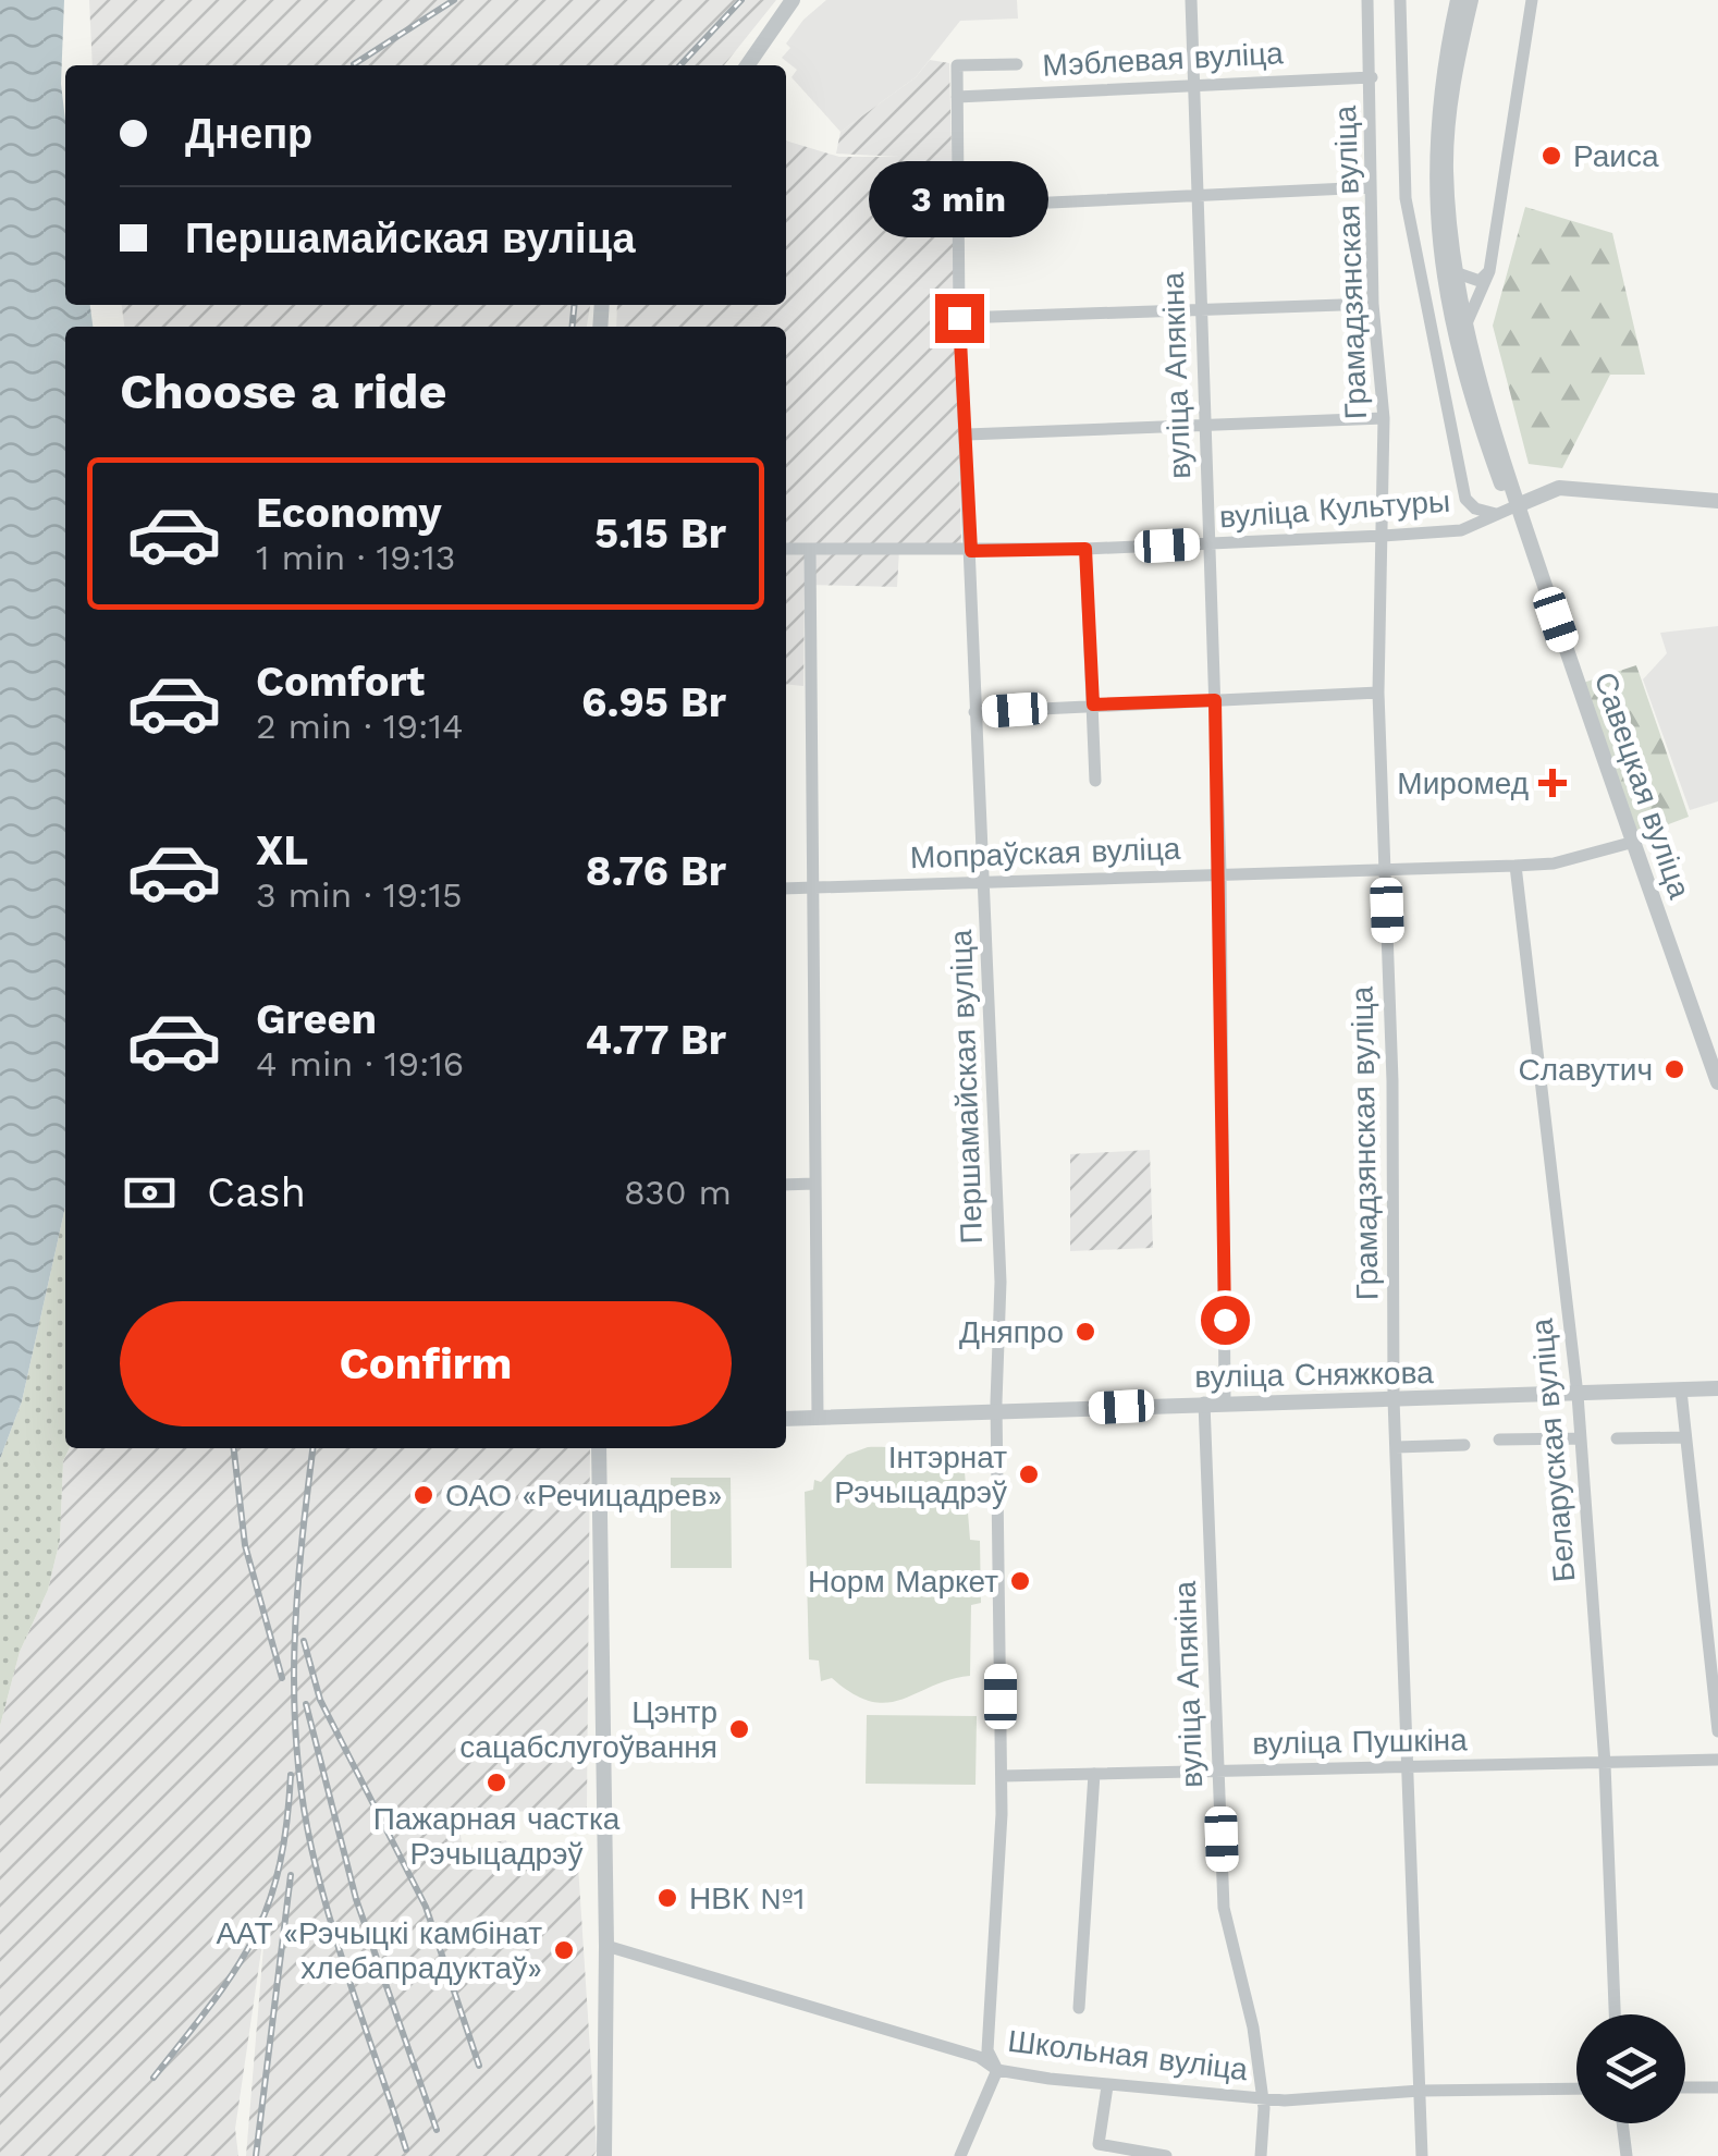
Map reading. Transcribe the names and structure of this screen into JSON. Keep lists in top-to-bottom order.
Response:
{
  "streets": {
    "street": [
      "Мэблевая вуліца",
      "Грамадзянская вуліца",
      "вуліца Апякіна",
      "вуліца Культуры",
      "Савецкая вуліца",
      "Мопраўская вуліца",
      "Першамайская вуліца",
      "вуліца Сняжкова",
      "Беларуская вуліца",
      "вуліца Пушкіна",
      "Школьная вуліца"
    ]
  },
  "crossings": [
    ["Мэблевая вуліца", "Грамадзянская вуліца"],
    ["Мэблевая вуліца", "вуліца Апякіна"],
    ["Мэблевая вуліца", "Першамайская вуліца"],
    ["Грамадзянская вуліца", "вуліца Культуры"],
    ["Грамадзянская вуліца", "Мопраўская вуліца"],
    ["Грамадзянская вуліца", "вуліца Сняжкова"],
    ["Грамадзянская вуліца", "вуліца Пушкіна"],
    ["Грамадзянская вуліца", "Школьная вуліца"],
    ["вуліца Апякіна", "вуліца Культуры"],
    ["вуліца Апякіна", "Мопраўская вуліца"],
    ["вуліца Апякіна", "вуліца Сняжкова"],
    ["вуліца Апякіна", "вуліца Пушкіна"],
    ["вуліца Апякіна", "Школьная вуліца"],
    ["вуліца Культуры", "Савецкая вуліца"],
    ["вуліца Культуры", "Першамайская вуліца"],
    ["Савецкая вуліца", "Мопраўская вуліца"],
    ["Мопраўская вуліца", "Першамайская вуліца"],
    ["Мопраўская вуліца", "Беларуская вуліца"],
    ["Першамайская вуліца", "вуліца Сняжкова"],
    ["Першамайская вуліца", "вуліца Пушкіна"],
    ["Першамайская вуліца", "Школьная вуліца"],
    ["вуліца Сняжкова", "Беларуская вуліца"],
    ["Беларуская вуліца", "вуліца Пушкіна"]
  ],
  "places": {
    "other": [
      "Раиса",
      "Славутич",
      "Дняпро",
      "Інтэрнат Рэчыцадрэў",
      "ОАО «Речицадрев»",
      "Норм Маркет",
      "Цэнтр сацабслугоўвання",
      "Пажарная частка Рэчыцадрэў",
      "НВК №1",
      "ААТ «Рэчыцкі камбінат хлебапрадуктаў»"
    ],
    "health": ["Миромед"]
  },
  "page": {
    "banner": ["Днепр", "Першамайская вуліца"],
    "bubble": "3 min",
    "heading": "Choose a ride",
    "list": [
      {
        "name": "Economy",
        "note": "1 min · 19:13",
        "value": "5.15 Br"
      },
      {
        "name": "Comfort",
        "note": "2 min · 19:14",
        "value": "6.95 Br"
      },
      {
        "name": "XL",
        "note": "3 min · 19:15",
        "value": "8.76 Br"
      },
      {
        "name": "Green",
        "note": "4 min · 19:16",
        "value": "4.77 Br"
      }
    ],
    "pay": ["Cash", "830 m"],
    "buttons": "Confirm"
  }
}
